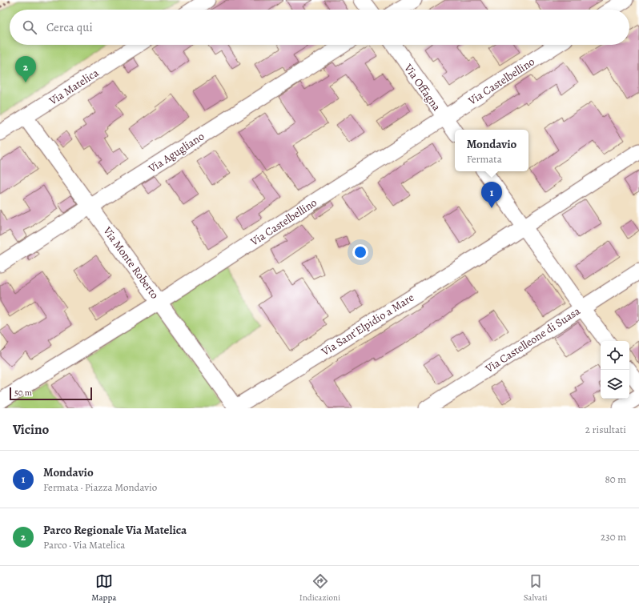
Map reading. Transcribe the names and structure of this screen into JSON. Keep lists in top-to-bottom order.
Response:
{
  "streets": {
    "street": [
      "Via Castelbellino",
      "Via Matelica",
      "Via Offagna",
      "Via Agugliano",
      "Via Monte Roberto",
      "Via Sant'Elpidio a Mare",
      "Via Castelleone di Suasa"
    ]
  },
  "crossings": [
    ["Via Castelbellino", "Via Offagna"],
    ["Via Castelbellino", "Via Monte Roberto"],
    ["Via Matelica", "Via Monte Roberto"],
    ["Via Agugliano", "Via Monte Roberto"],
    ["Via Monte Roberto", "Via Sant'Elpidio a Mare"]
  ],
  "scale_bar": "50 m",
  "page": {
    "search": "Cerca qui",
    "pins": ["2", "1"],
    "popup": ["Mondavio", "Fermata"],
    "scale": "50 m",
    "heading": ["Vicino", "2 risultati"],
    "list": [
      {
        "mark": "1",
        "name": "Mondavio",
        "note": "Fermata · Piazza Mondavio",
        "value": "80 m"
      },
      {
        "mark": "2",
        "name": "Parco Regionale Via Matelica",
        "note": "Parco · Via Matelica",
        "value": "230 m"
      }
    ],
    "nav": ["Mappa", "Indicazioni", "Salvati"]
  }
}
